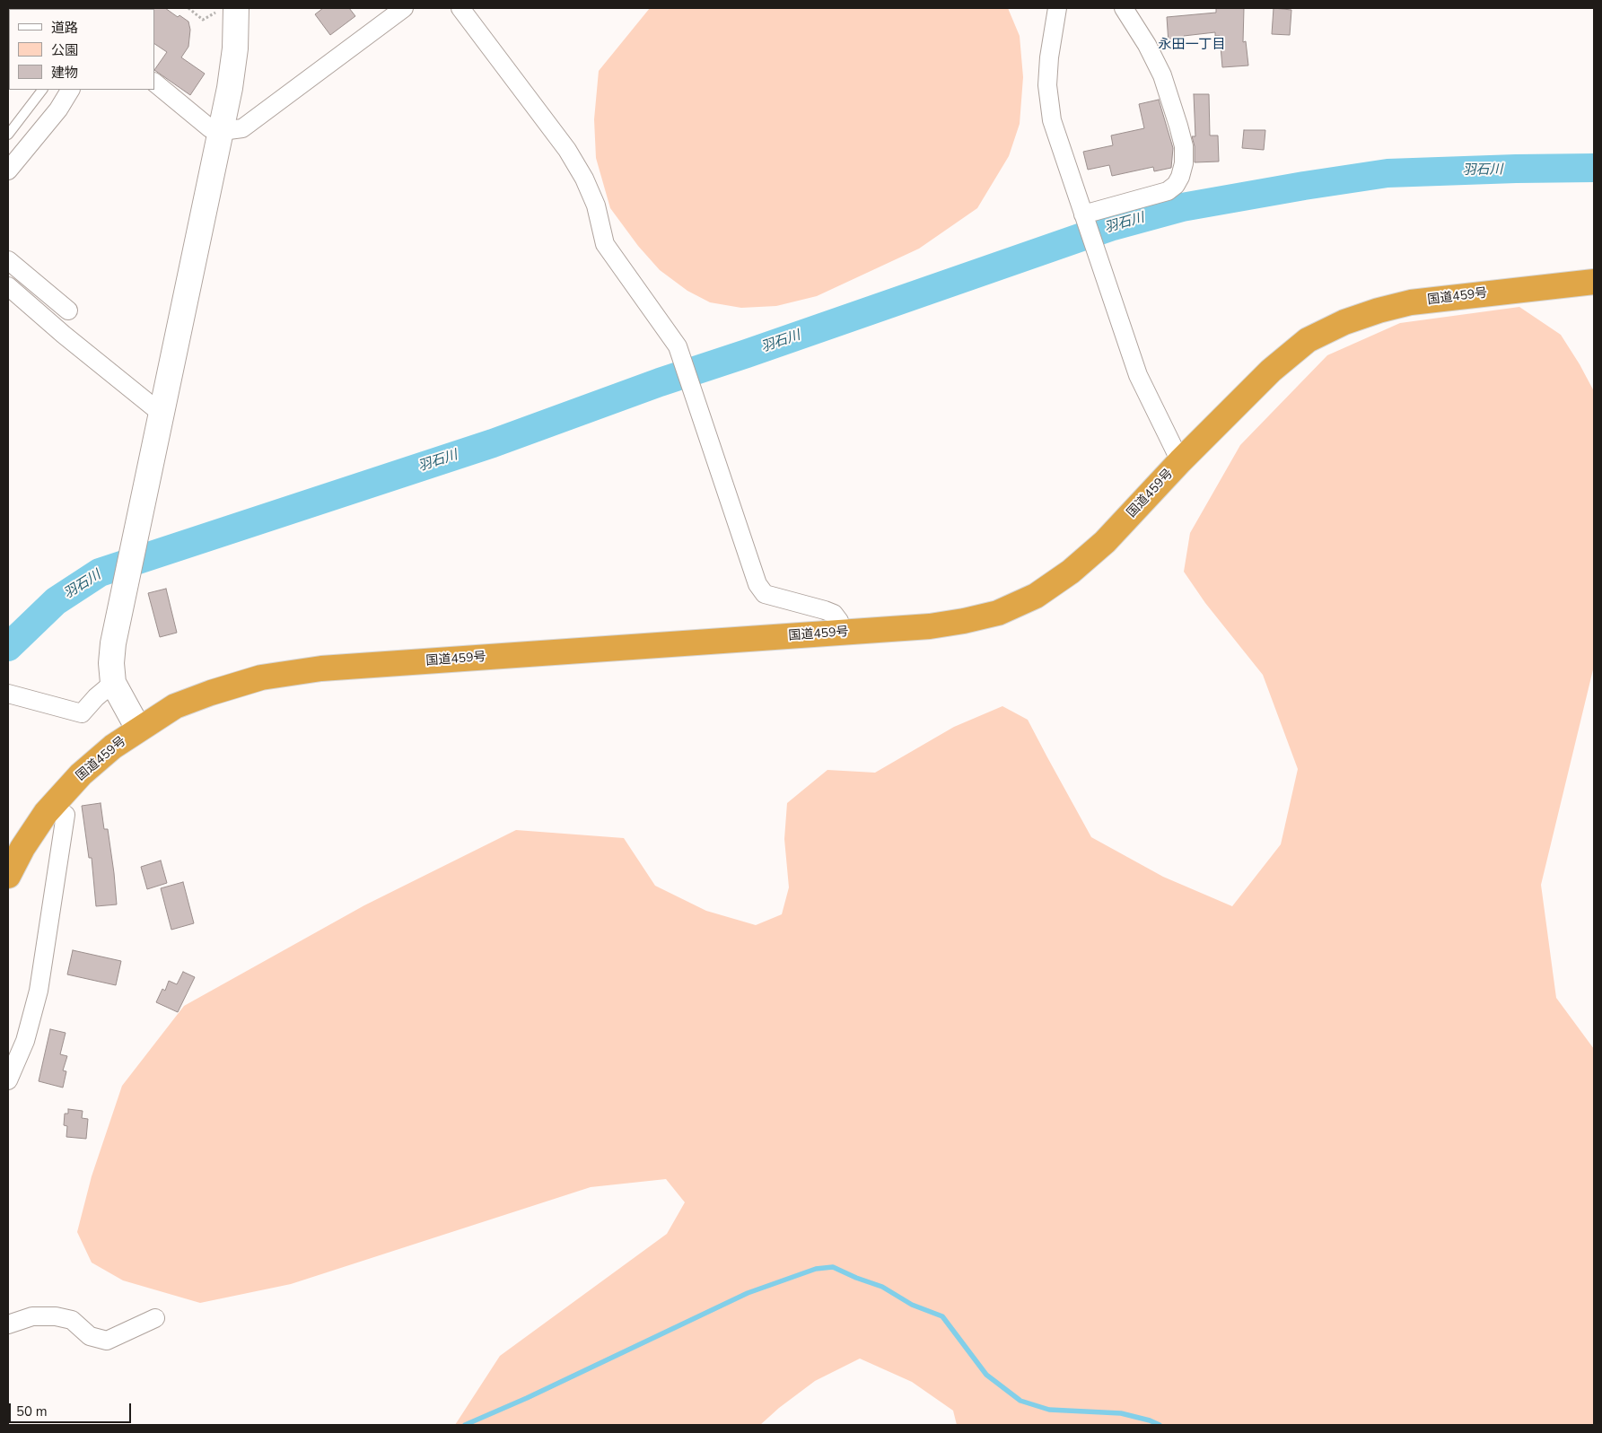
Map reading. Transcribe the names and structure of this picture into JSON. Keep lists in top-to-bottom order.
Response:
{
  "streets": {
    "highway": ["国道459号"]
  },
  "districts": ["永田一丁目"],
  "water": ["羽石川"],
  "legend": ["道路", "公園", "建物"],
  "scale_bar": "50 m"
}
